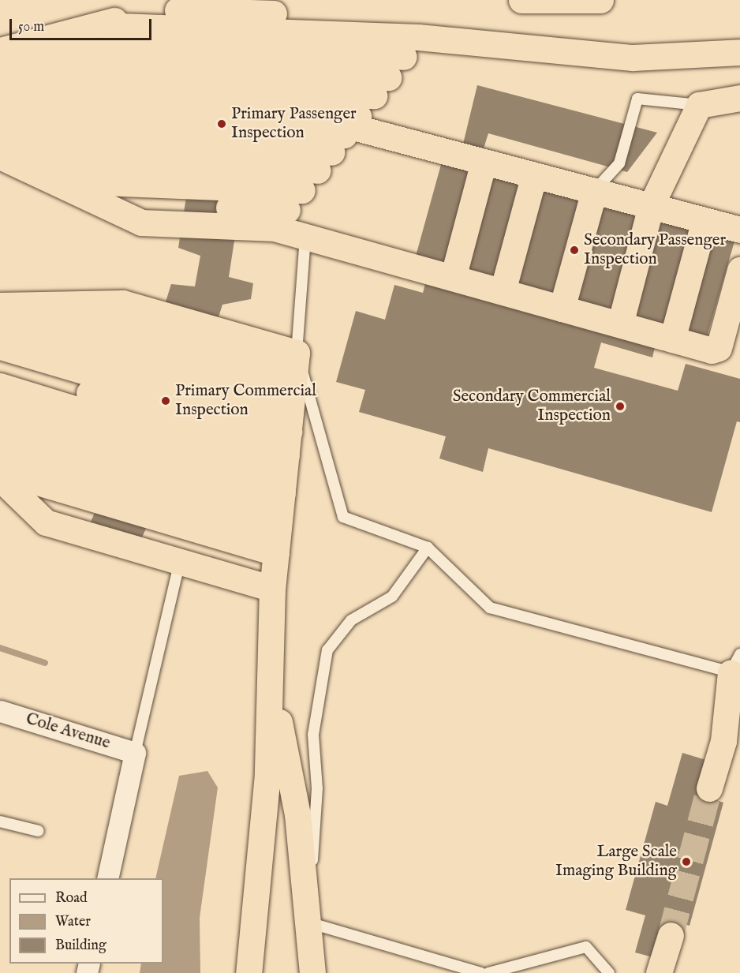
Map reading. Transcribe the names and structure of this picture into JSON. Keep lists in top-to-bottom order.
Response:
{
  "streets": {
    "street": ["Cole Avenue"]
  },
  "places": [
    "Primary Passenger Inspection",
    "Secondary Passenger Inspection",
    "Primary Commercial Inspection",
    "Secondary Commercial Inspection",
    "Large Scale Imaging Building"
  ],
  "legend": ["Road", "Water", "Building"],
  "scale_bar": "50 m"
}
